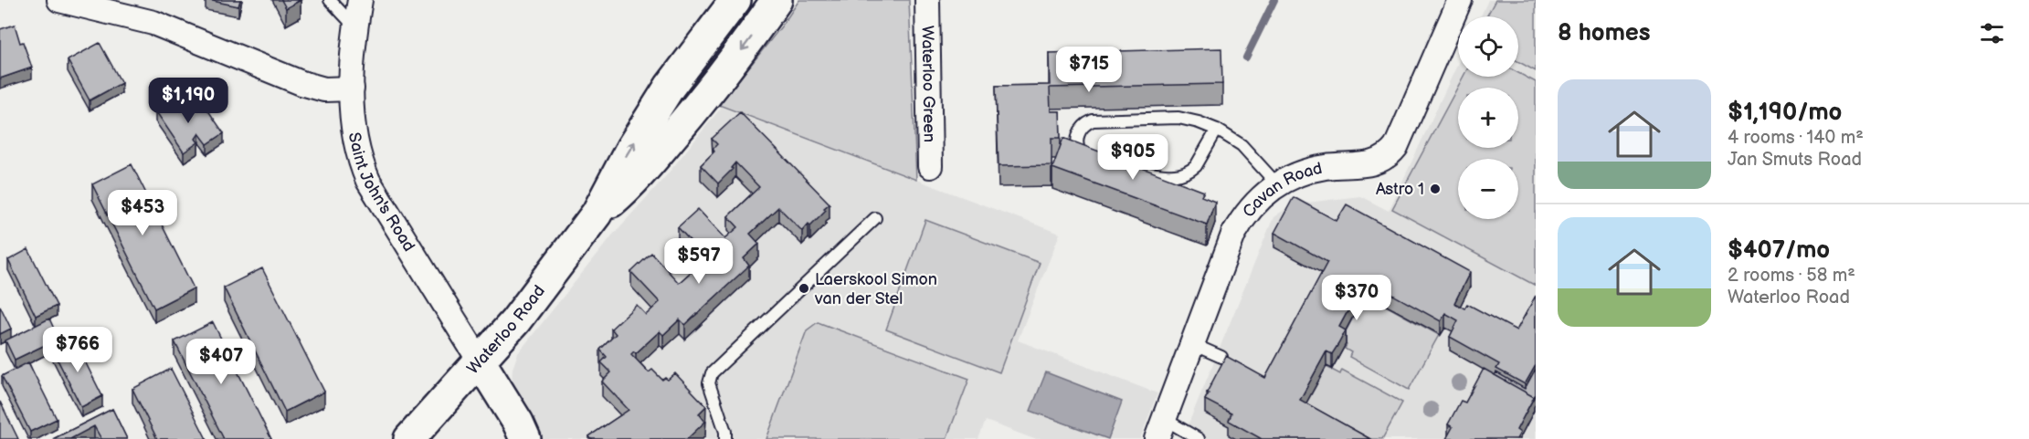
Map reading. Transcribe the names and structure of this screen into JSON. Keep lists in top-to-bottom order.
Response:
{
  "streets": {
    "main road": ["Waterloo Road"],
    "street": ["Waterloo Green", "Saint John's Road", "Cavan Road"]
  },
  "crossings": [
    ["Saint John's Road", "Waterloo Road"]
  ],
  "places": ["Astro 1", "Laerskool Simon van der Stel"],
  "page": {
    "heading": "8 homes",
    "map_buttons": ["+", "−"],
    "price": [
      "$715",
      "$1,190",
      "$905",
      "$453",
      "$597",
      "$370",
      "$766",
      "$407"
    ],
    "list": [
      {
        "name": "$1,190/mo",
        "note": "4 rooms · 140 m² · Jan Smuts Road"
      },
      {
        "name": "$407/mo",
        "note": "2 rooms · 58 m² · Waterloo Road"
      }
    ]
  }
}
